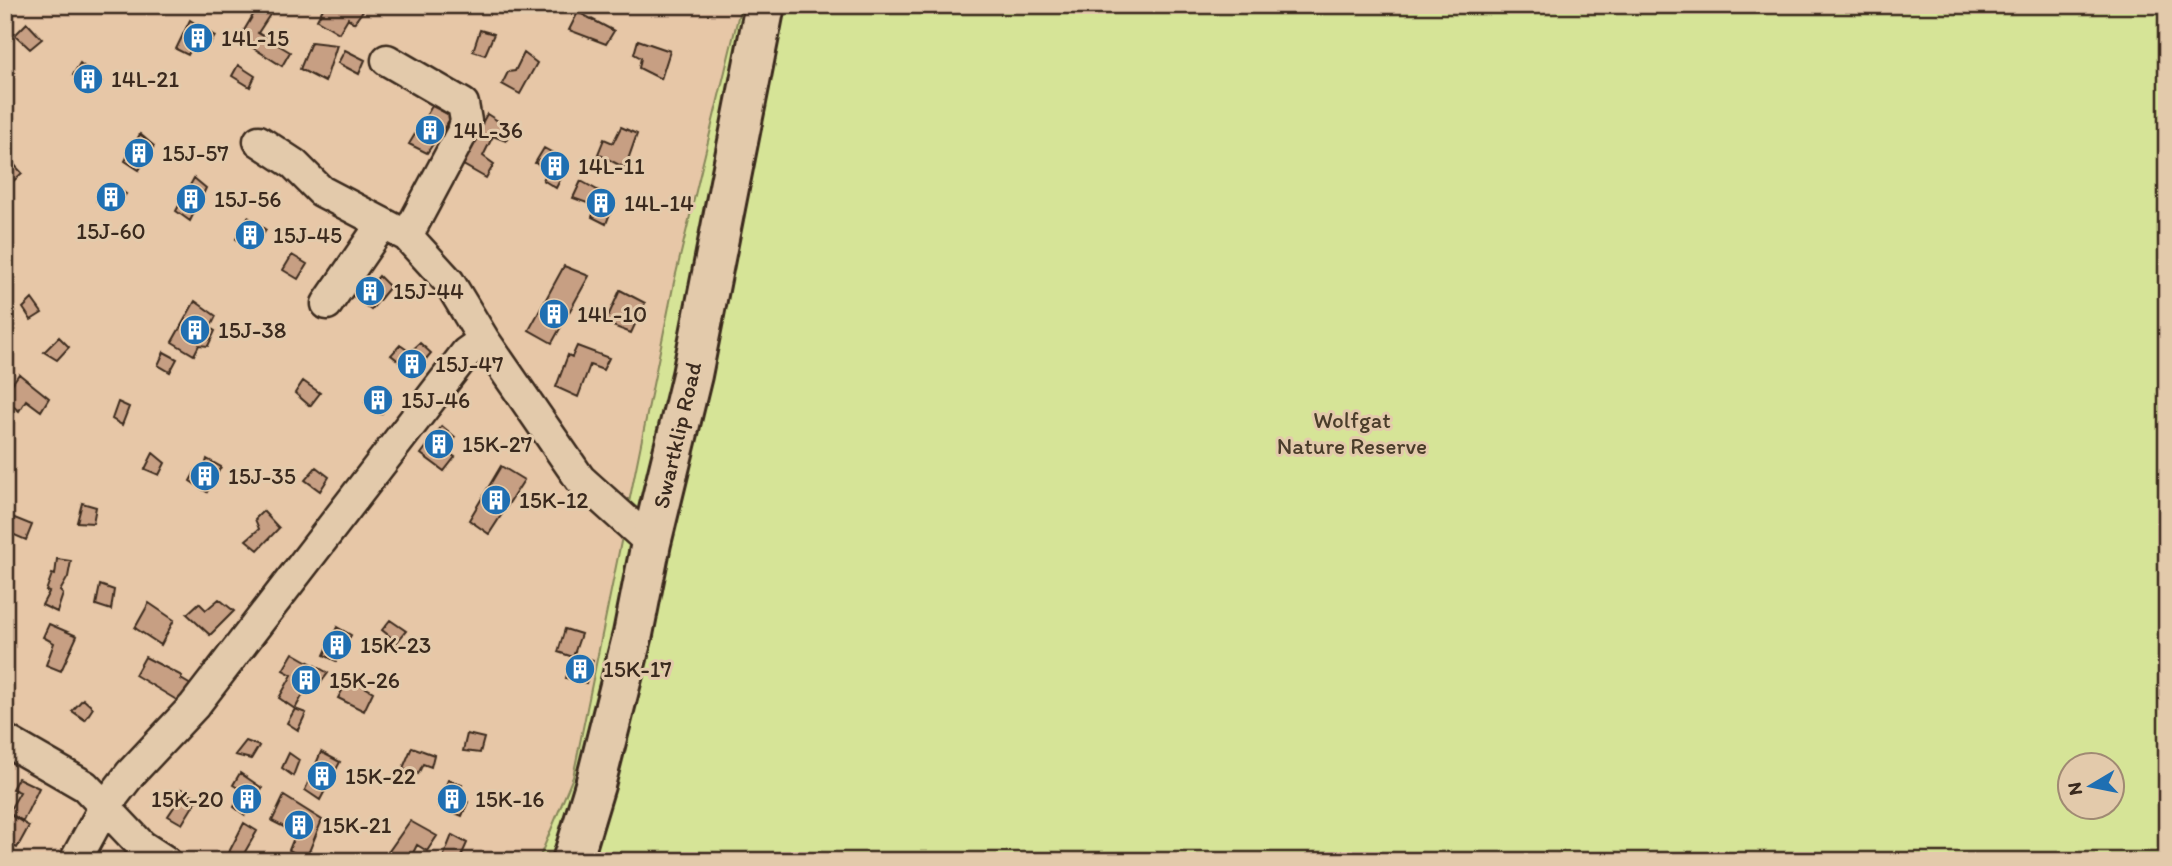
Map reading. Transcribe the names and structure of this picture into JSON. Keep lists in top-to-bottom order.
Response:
{
  "streets": {
    "main road": ["Swartklip Road"]
  },
  "parks": ["Wolfgat Nature Reserve"],
  "places": {
    "building": [
      "14L-15",
      "14L-21",
      "14L-36",
      "15J-57",
      "14L-11",
      "15J-60",
      "15J-56",
      "14L-14",
      "15J-45",
      "15J-44",
      "14L-10",
      "15J-38",
      "15J-47",
      "15J-46",
      "15K-27",
      "15J-35",
      "15K-12",
      "15K-23",
      "15K-17",
      "15K-26",
      "15K-22",
      "15K-20",
      "15K-16",
      "15K-21"
    ]
  },
  "north": "left"
}
